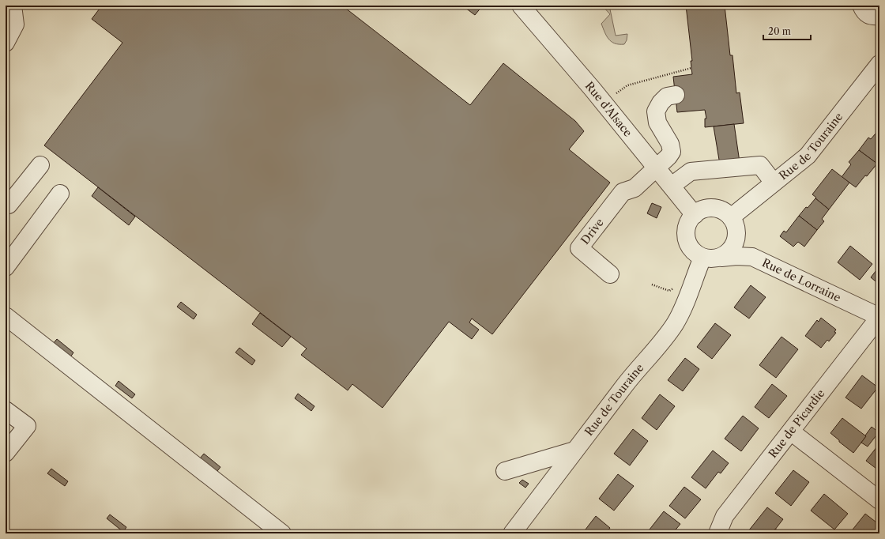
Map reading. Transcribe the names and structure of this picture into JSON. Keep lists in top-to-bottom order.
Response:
{
  "streets": {
    "street": [
      "Rue d'Alsace",
      "Rue de Touraine",
      "Drive",
      "Rue de Lorraine",
      "Rue de Picardie"
    ]
  },
  "crossings": [
    ["Rue d'Alsace", "Rue de Touraine"],
    ["Rue d'Alsace", "Drive"],
    ["Rue d'Alsace", "Rue de Lorraine"],
    ["Rue de Touraine", "Rue de Lorraine"],
    ["Rue de Lorraine", "Rue de Picardie"]
  ],
  "scale_bar": "20 m"
}
